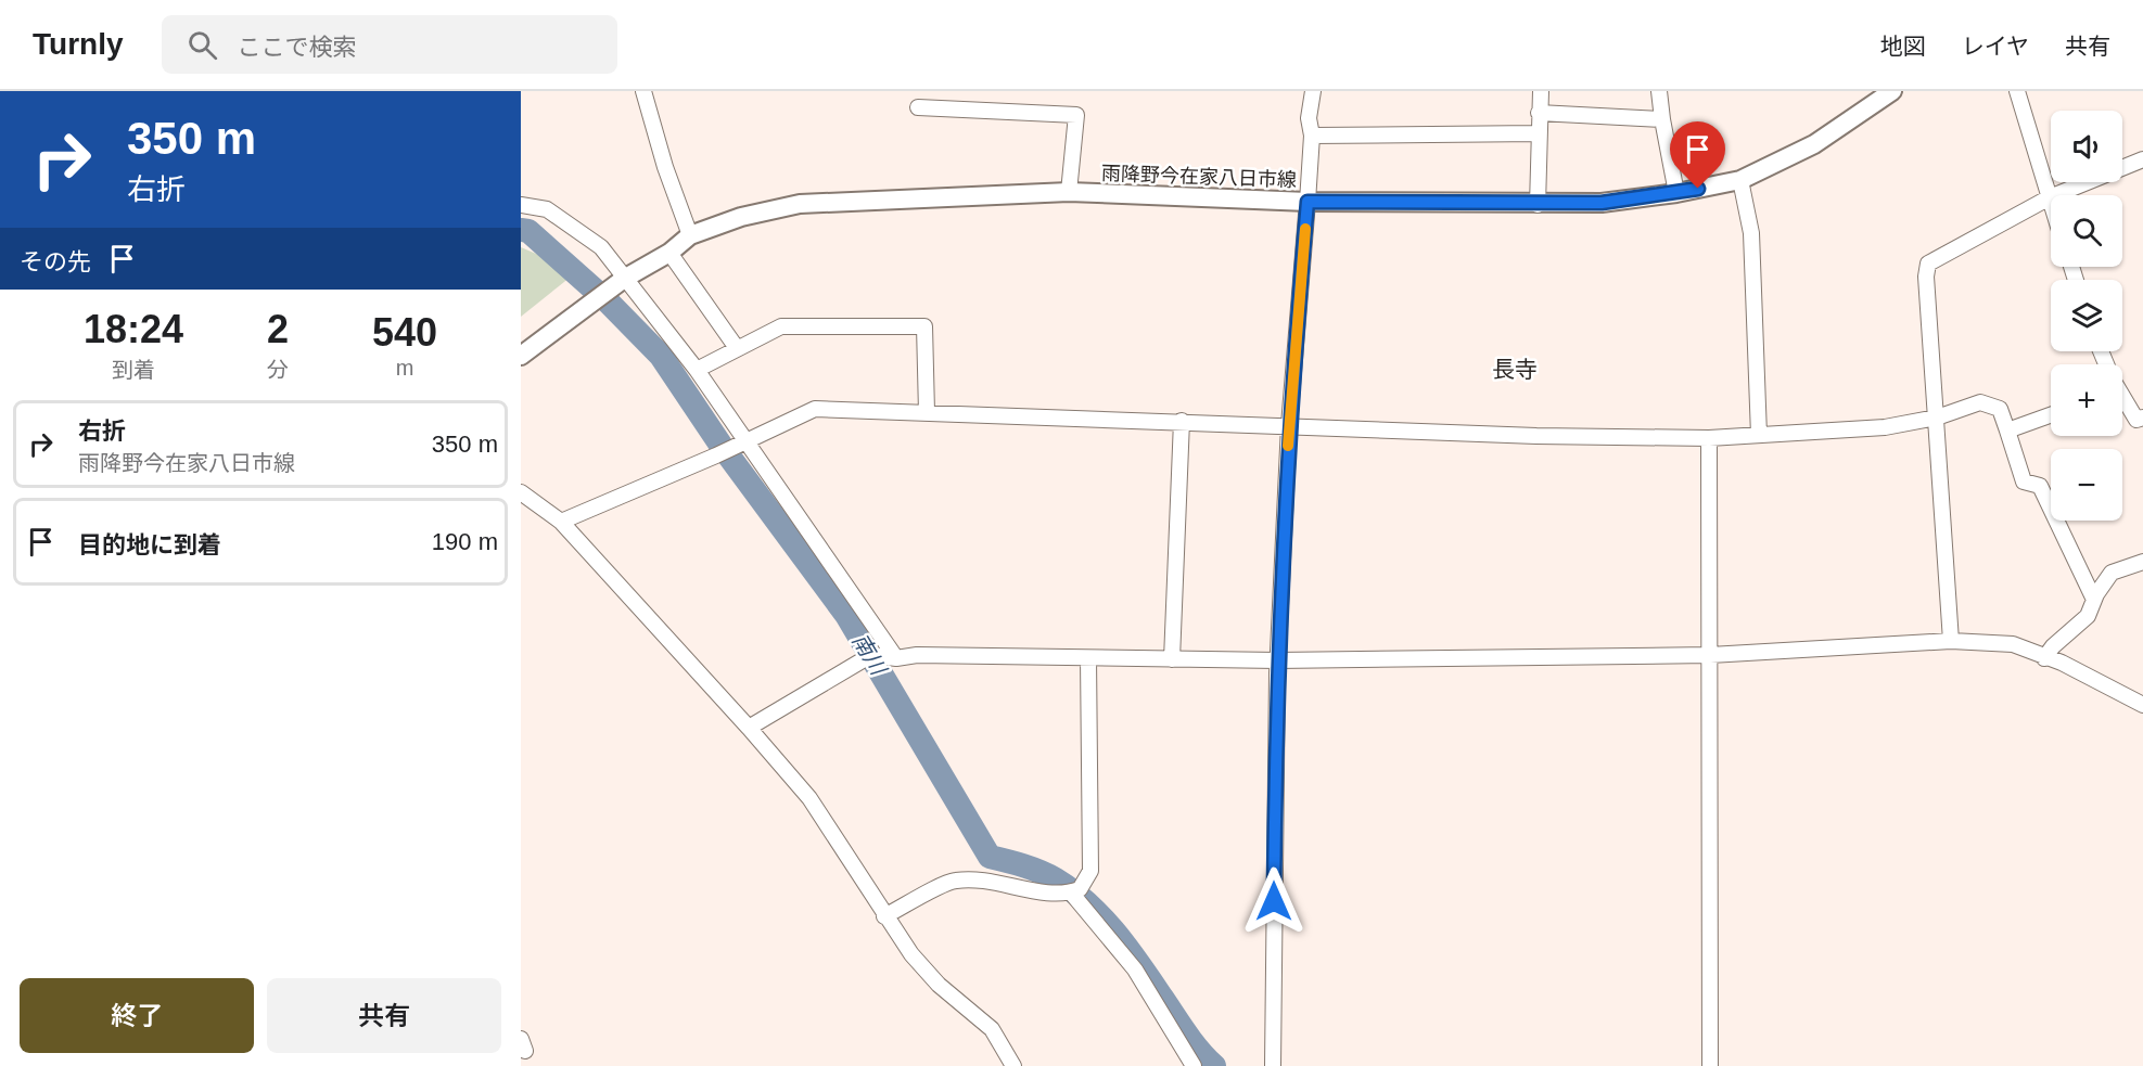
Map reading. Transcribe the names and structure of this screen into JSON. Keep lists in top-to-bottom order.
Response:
{
  "streets": {
    "main road": ["雨降野今在家八日市線"]
  },
  "districts": ["長寺"],
  "water": ["南川"],
  "page": {
    "header": "Turnly",
    "search": "ここで検索",
    "nav": ["地図", "レイヤ", "共有"],
    "turn": ["350 m", "右折"],
    "map_buttons": ["+", "−"],
    "then": "その先",
    "eta": [
      "18:24",
      "到着",
      "2",
      "分",
      "540",
      "m"
    ],
    "list": [
      {
        "name": "右折",
        "note": "雨降野今在家八日市線",
        "value": "350 m"
      },
      {
        "name": "目的地に到着",
        "value": "190 m"
      }
    ],
    "buttons": ["終了", "共有"]
  }
}
